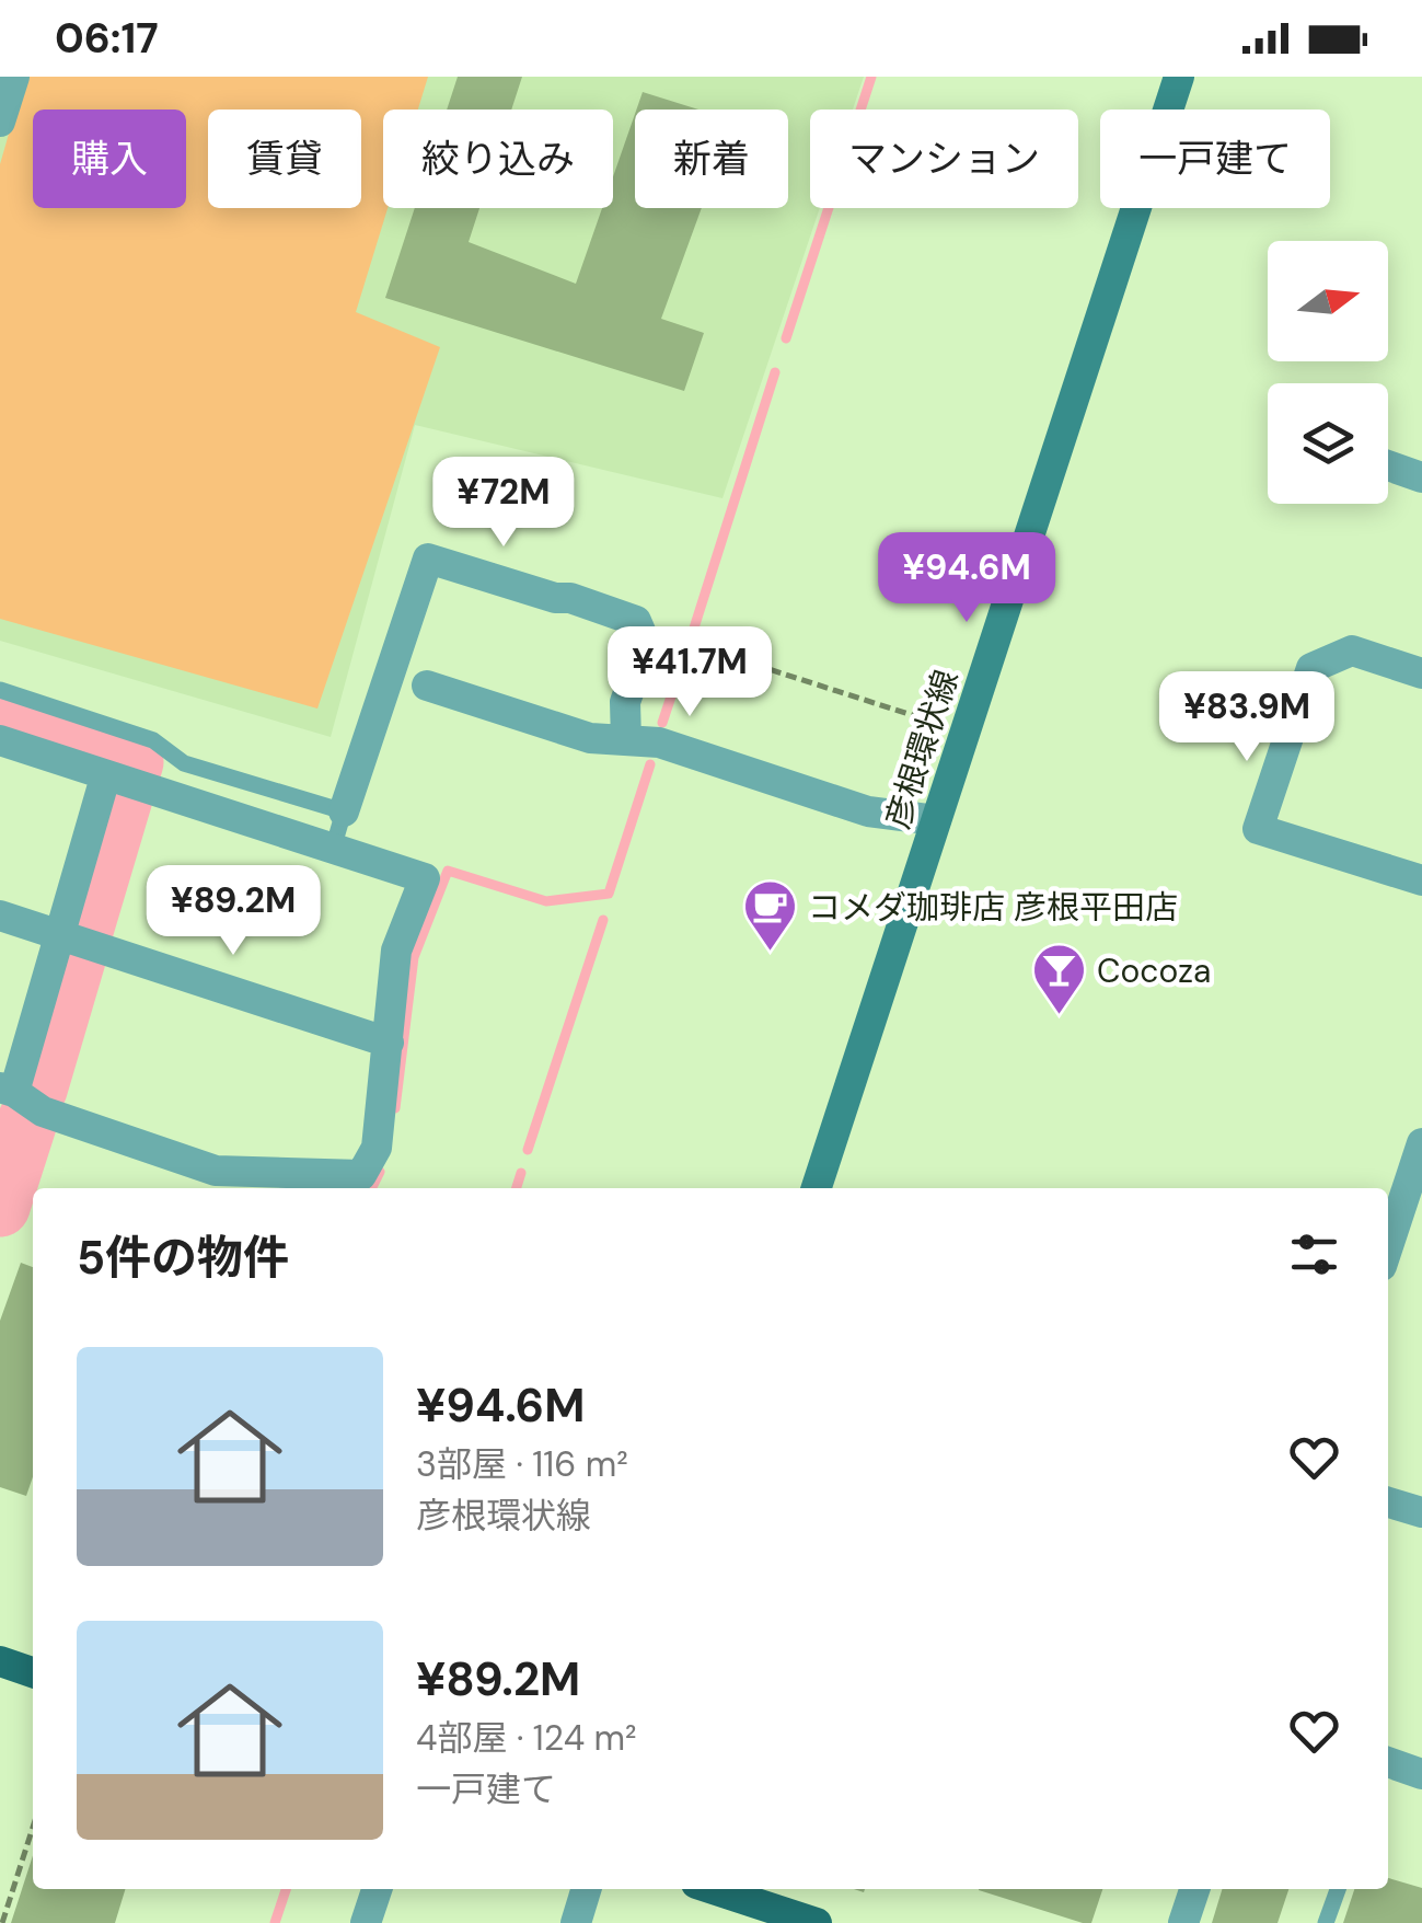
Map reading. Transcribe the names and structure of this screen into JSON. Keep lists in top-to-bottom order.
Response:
{
  "streets": {
    "main road": ["彦根環状線"]
  },
  "places": {
    "cafe": ["コメダ珈琲店 彦根平田店"],
    "bar": ["Cocoza"]
  },
  "north": "right",
  "page": {
    "status": "06:17",
    "chip": [
      "購入",
      "賃貸",
      "絞り込み",
      "新着",
      "マンション",
      "一戸建て"
    ],
    "price": [
      "¥72M",
      "¥94.6M",
      "¥41.7M",
      "¥83.9M",
      "¥89.2M"
    ],
    "heading": "5件の物件",
    "list": [
      {
        "name": "¥94.6M",
        "note": "3部屋 · 116 m² · 彦根環状線"
      },
      {
        "name": "¥89.2M",
        "note": "4部屋 · 124 m² · 一戸建て"
      }
    ]
  }
}
